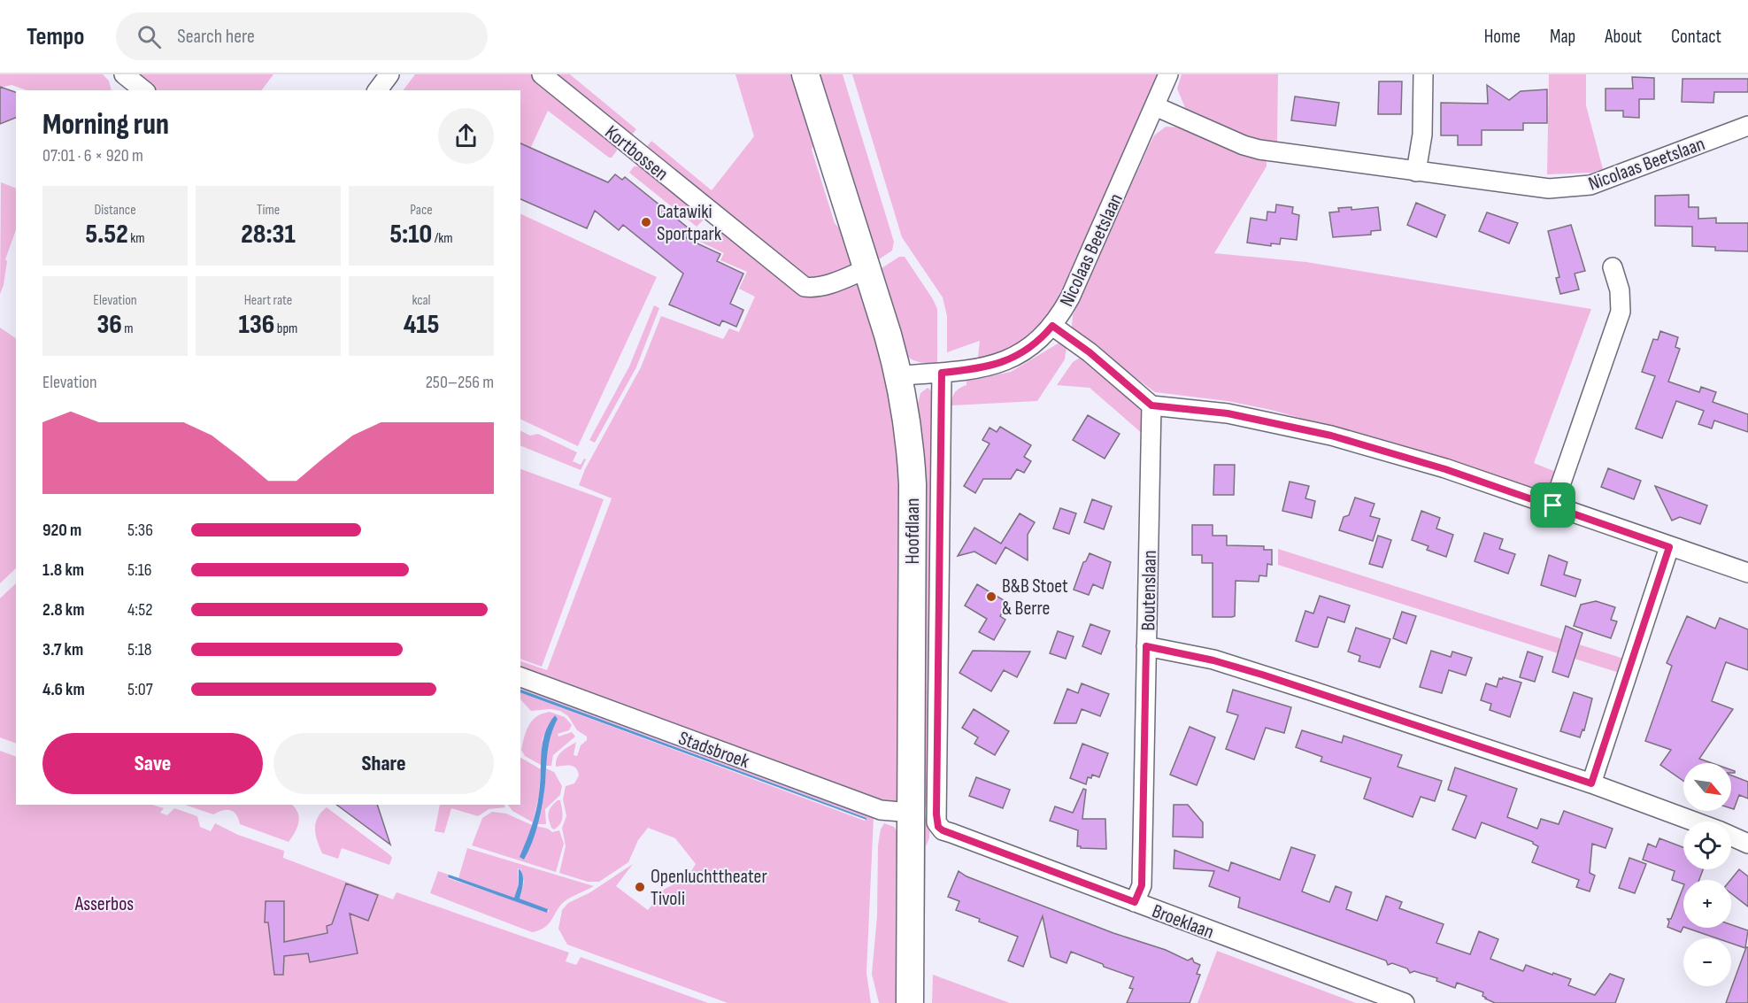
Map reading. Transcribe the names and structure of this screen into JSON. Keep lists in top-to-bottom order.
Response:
{
  "streets": {
    "street": [
      "Kortbossen",
      "Nicolaas Beetslaan",
      "Hoofdlaan",
      "Boutenslaan",
      "Stadsbroek",
      "Broeklaan"
    ]
  },
  "crossings": [
    ["Kortbossen", "Hoofdlaan"],
    ["Nicolaas Beetslaan", "Hoofdlaan"],
    ["Nicolaas Beetslaan", "Broeklaan"],
    ["Hoofdlaan", "Stadsbroek"],
    ["Boutenslaan", "Broeklaan"]
  ],
  "parks": ["Asserbos"],
  "places": ["Catawiki Sportpark", "B&B Stoet & Berre", "Openluchttheater Tivoli"],
  "north": "bottom right",
  "page": {
    "header": "Tempo",
    "search": "Search here",
    "nav": [
      "Home",
      "Map",
      "About",
      "Contact"
    ],
    "heading": ["Morning run", "07:01 · 6 × 920 m"],
    "stats": [
      ["Distance", "5.52 km"],
      ["Time", "28:31"],
      ["Pace", "5:10 /km"],
      ["Elevation", "36 m"],
      ["Heart rate", "136 bpm"],
      ["kcal", "415"]
    ],
    "chart": ["Elevation", "250–256 m"],
    "list": [
      {
        "name": "920 m",
        "note": "5:36"
      },
      {
        "name": "1.8 km",
        "note": "5:16"
      },
      {
        "name": "2.8 km",
        "note": "4:52"
      },
      {
        "name": "3.7 km",
        "note": "5:18"
      },
      {
        "name": "4.6 km",
        "note": "5:07"
      }
    ],
    "buttons": ["Save", "Share"],
    "map_buttons": ["+", "−"]
  }
}
